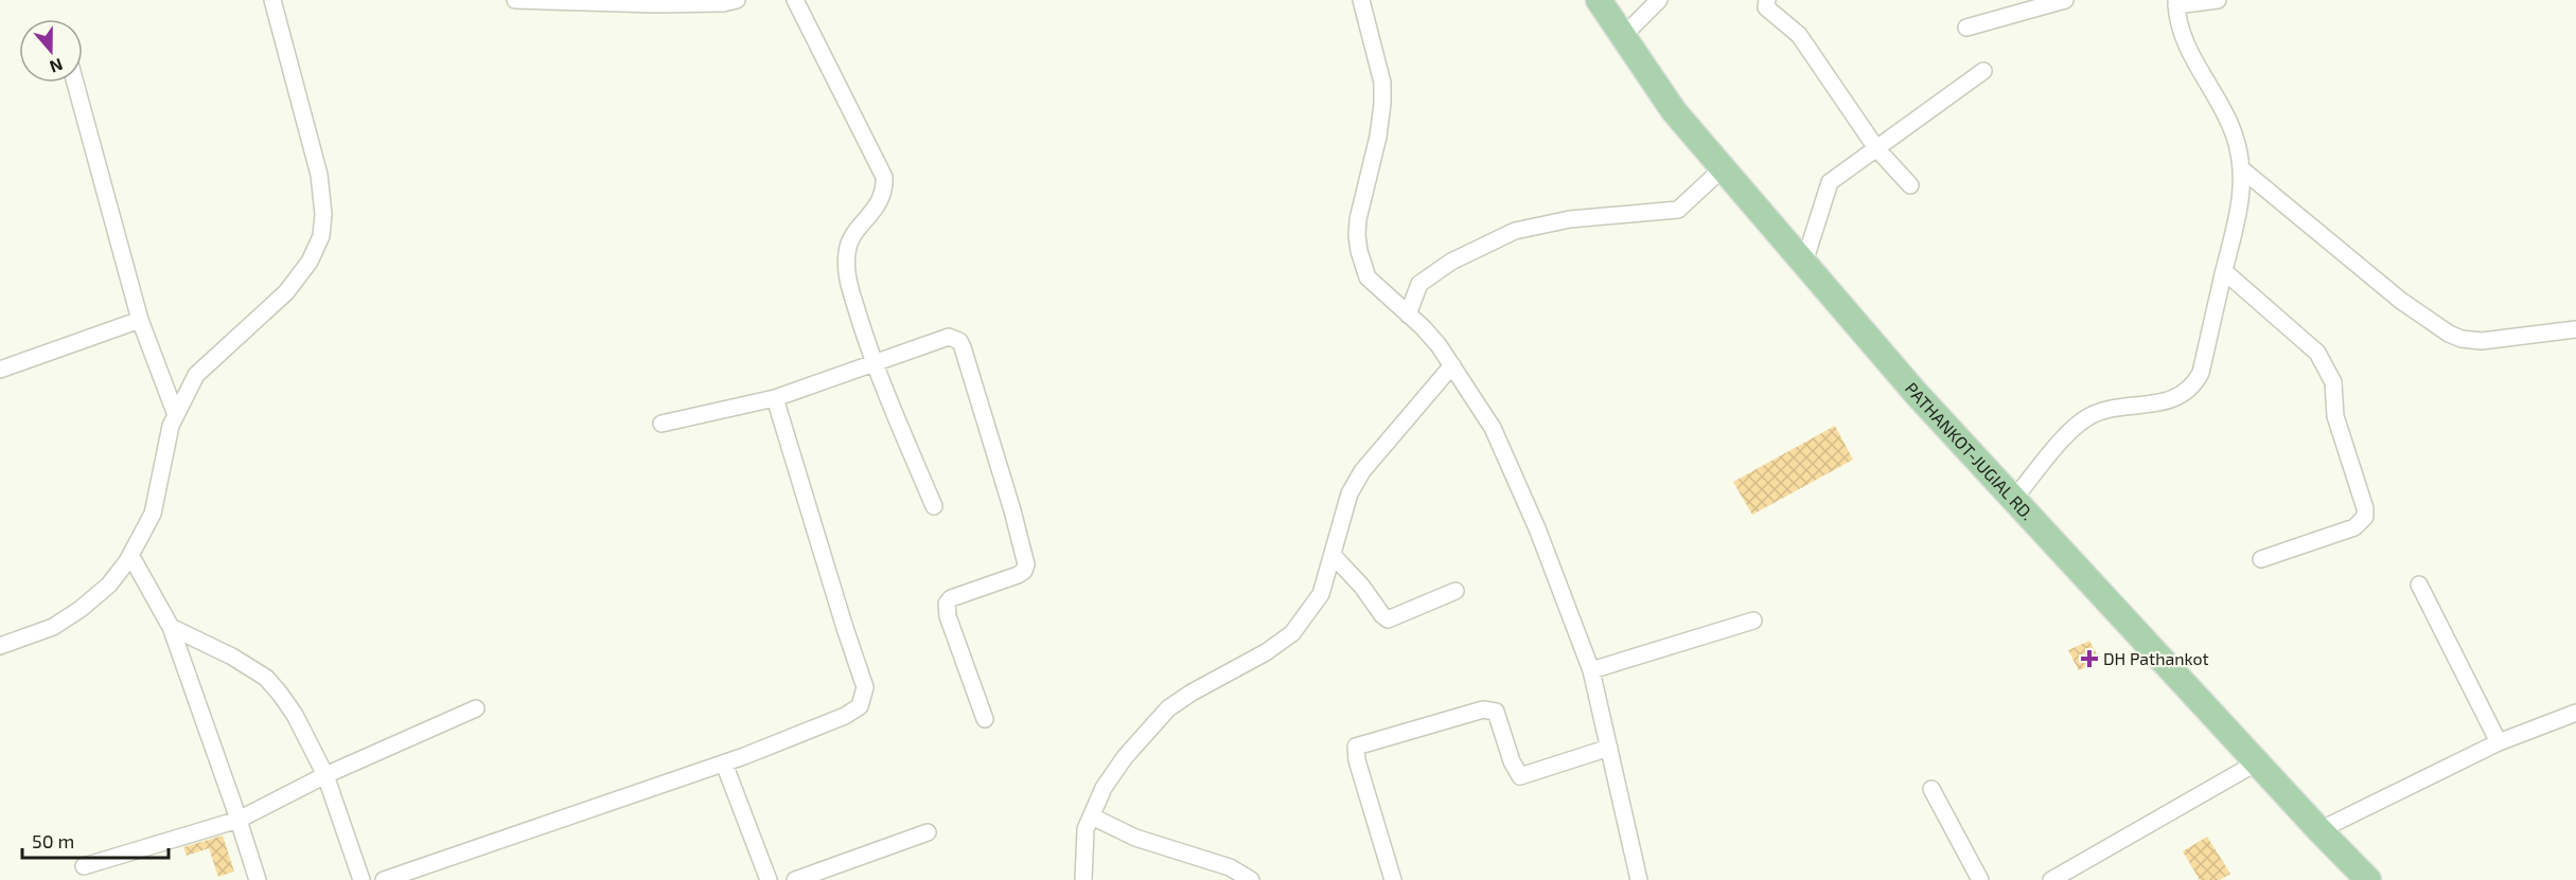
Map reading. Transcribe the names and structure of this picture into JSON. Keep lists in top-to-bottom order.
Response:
{
  "streets": {
    "main road": ["PATHANKOT-JUGIAL RD."]
  },
  "places": {
    "health": ["DH Pathankot"]
  },
  "scale_bar": "50 m",
  "north": "bottom"
}
